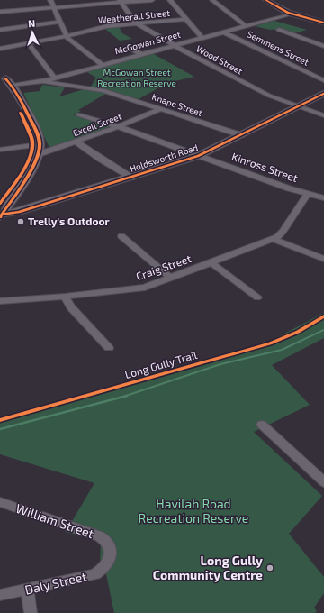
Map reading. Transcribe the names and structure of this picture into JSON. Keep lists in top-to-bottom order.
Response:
{
  "streets": {
    "main road": ["Holdsworth Road"],
    "street": [
      "Weatherall Street",
      "McGowan Street",
      "Semmens Street",
      "Wood Street",
      "Knape Street",
      "Excell Street",
      "Kinross Street",
      "Craig Street",
      "William Street",
      "Daly Street"
    ],
    "cycle path": ["Long Gully Trail"]
  },
  "crossings": [
    ["Weatherall Street", "Wood Street"],
    ["McGowan Street", "Semmens Street"],
    ["McGowan Street", "Wood Street"],
    ["McGowan Street", "Knape Street"],
    ["Wood Street", "Holdsworth Road"],
    ["Knape Street", "Excell Street"],
    ["Knape Street", "Holdsworth Road"],
    ["Excell Street", "Kinross Street"],
    ["Holdsworth Road", "Kinross Street"],
    ["Kinross Street", "Craig Street"],
    ["William Street", "Daly Street"]
  ],
  "parks": ["McGowan Street Recreation Reserve", "Havilah Road Recreation Reserve"],
  "places": ["Trelly's Outdoor", "Long Gully Community Centre"],
  "north": "top"
}
